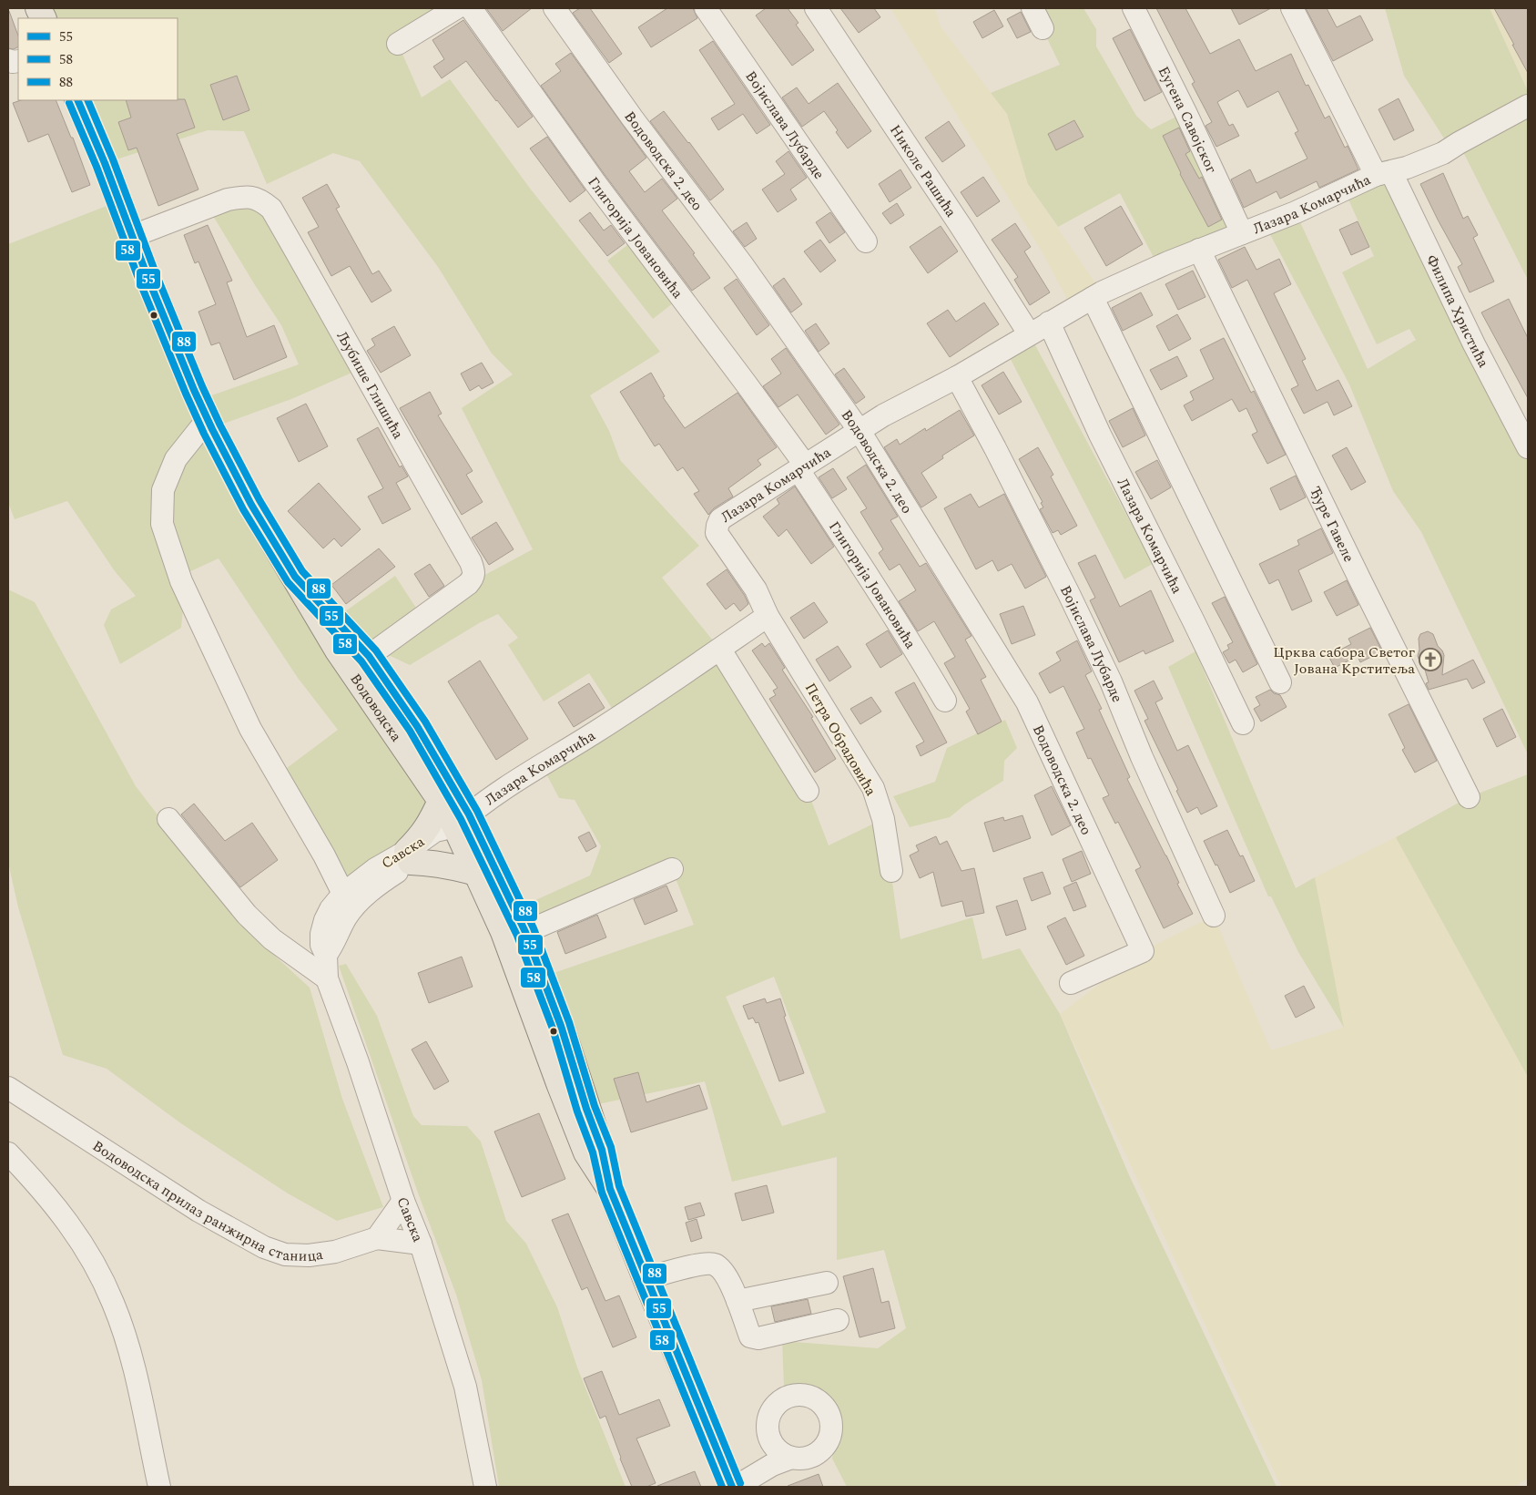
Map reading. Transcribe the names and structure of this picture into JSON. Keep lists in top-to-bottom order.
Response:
{
  "streets": {
    "main road": ["Водоводска"],
    "street": [
      "Еугена Савојског",
      "Војислава Лубарде",
      "Водоводска 2. део",
      "Николе Рашића",
      "Лазара Комарчића",
      "Глигорија Јовановића",
      "Филипа Христића",
      "Љубише Глишића",
      "Ђуре Гавеле",
      "Петра Обрадовића",
      "Савска",
      "Водоводска прилаз ранжирна станица"
    ]
  },
  "crossings": [
    ["Еугена Савојског", "Лазара Комарчића"],
    ["Војислава Лубарде", "Лазара Комарчића"],
    ["Водоводска 2. део", "Лазара Комарчића"],
    ["Николе Рашића", "Лазара Комарчића"],
    ["Лазара Комарчића", "Глигорија Јовановића"],
    ["Лазара Комарчића", "Филипа Христића"],
    ["Лазара Комарчића", "Ђуре Гавеле"],
    ["Лазара Комарчића", "Водоводска"],
    ["Лазара Комарчића", "Петра Обрадовића"],
    ["Лазара Комарчића", "Савска"],
    ["Љубише Глишића", "Водоводска"],
    ["Водоводска", "Савска"]
  ],
  "places": {
    "church": ["Црква сабора Светог Јована Крститеља"]
  },
  "lines": ["transit line 55", "transit line 88", "transit line 58"],
  "legend": ["55", "58", "88"]
}
